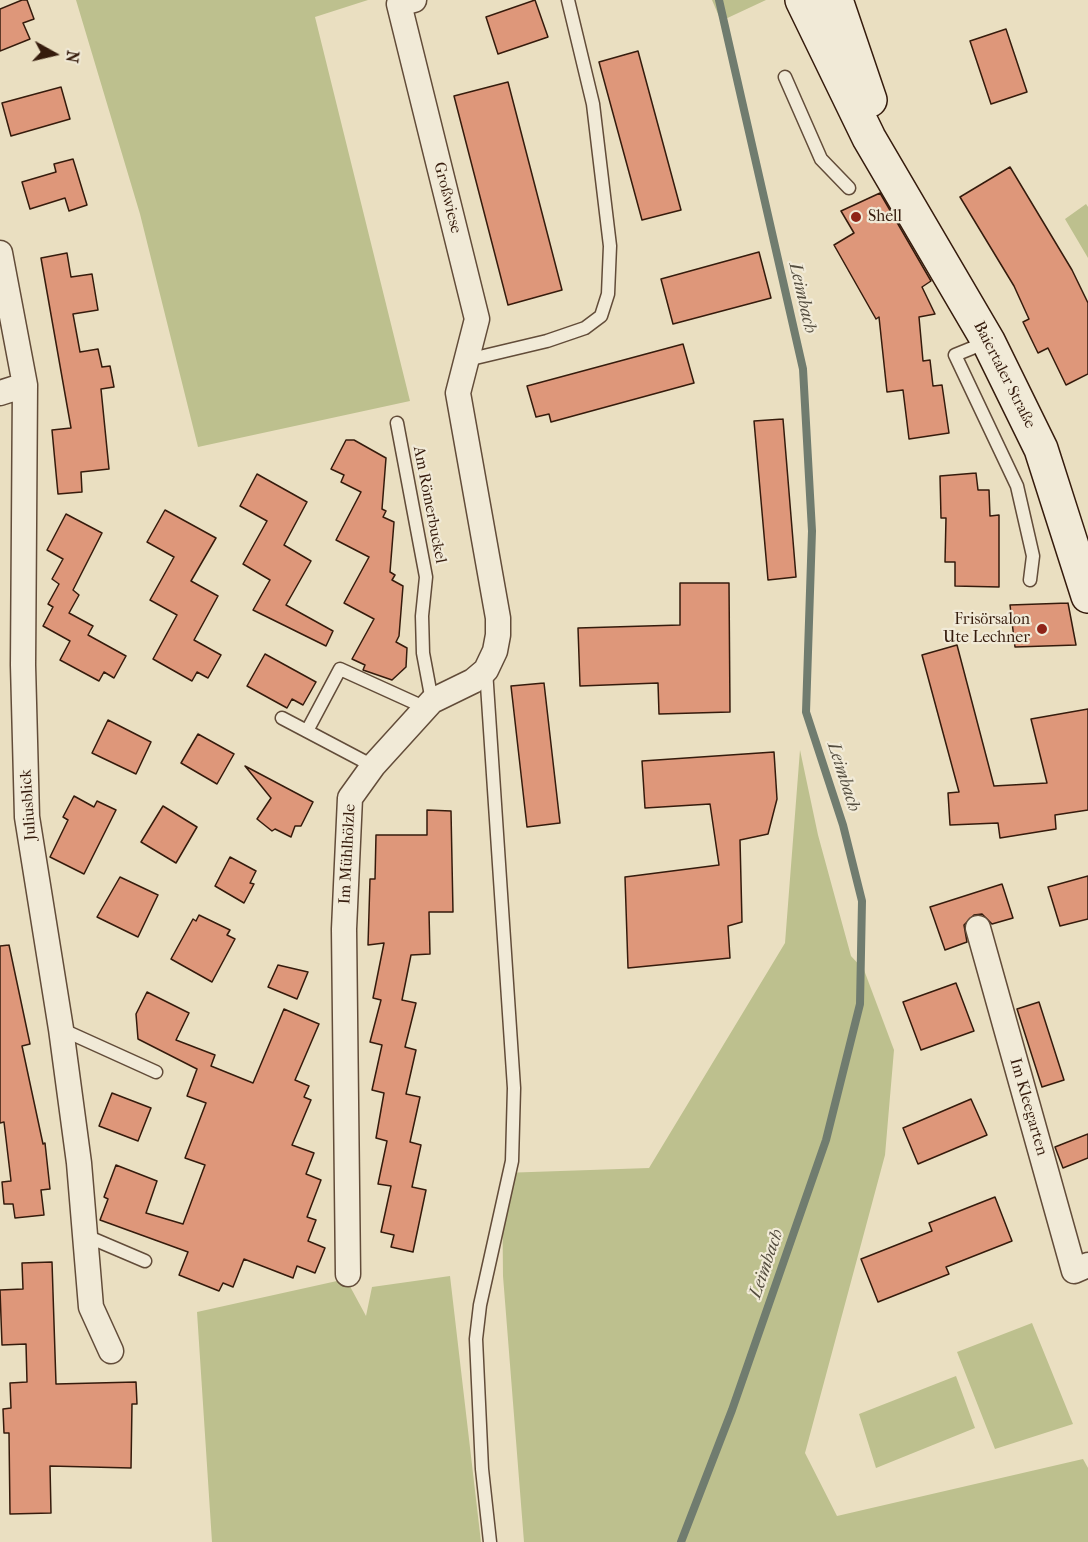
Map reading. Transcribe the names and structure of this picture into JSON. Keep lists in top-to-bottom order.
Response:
{
  "streets": {
    "main road": ["Baiertaler Straße"],
    "street": [
      "Großwiese",
      "Juliusblick",
      "Im Mühlhölzle",
      "Im Kleegarten"
    ],
    "lane": ["Am Römerbuckel"]
  },
  "crossings": [
    ["Großwiese", "Im Mühlhölzle"],
    ["Am Römerbuckel", "Im Mühlhölzle"]
  ],
  "water": ["Leimbach"],
  "places": ["Shell", "Frisörsalon Ute Lechner"],
  "north": "right"
}
